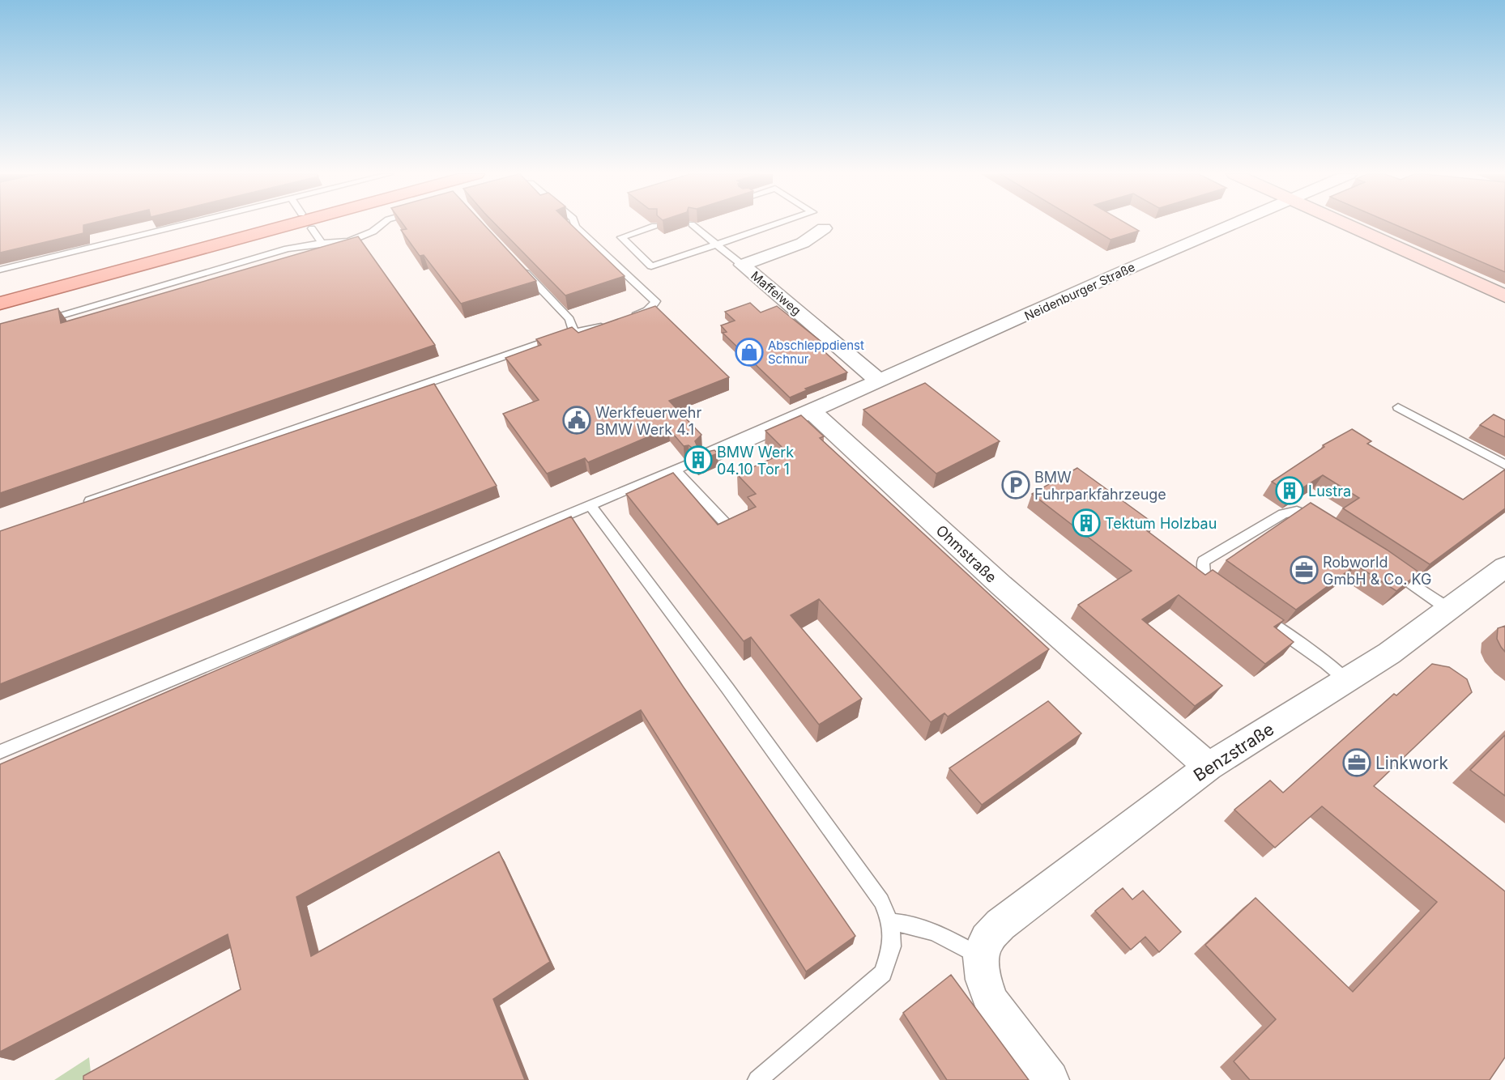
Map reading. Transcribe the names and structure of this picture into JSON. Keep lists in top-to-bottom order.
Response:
{
  "streets": {
    "street": [
      "Neidenburger Straße",
      "Maffeiweg",
      "Ohmstraße",
      "Benzstraße"
    ]
  },
  "crossings": [
    ["Neidenburger Straße", "Maffeiweg"],
    ["Neidenburger Straße", "Ohmstraße"],
    ["Ohmstraße", "Benzstraße"]
  ],
  "places": {
    "shop": ["Abschleppdienst Schnur"],
    "public building": ["Werkfeuerwehr BMW Werk 4.1"],
    "building": ["BMW Werk 04.10 Tor 1", "Lustra", "Tektum Holzbau"],
    "parking": ["BMW Fuhrparkfahrzeuge"],
    "office": ["Robworld GmbH & Co. KG", "Linkwork"]
  }
}
